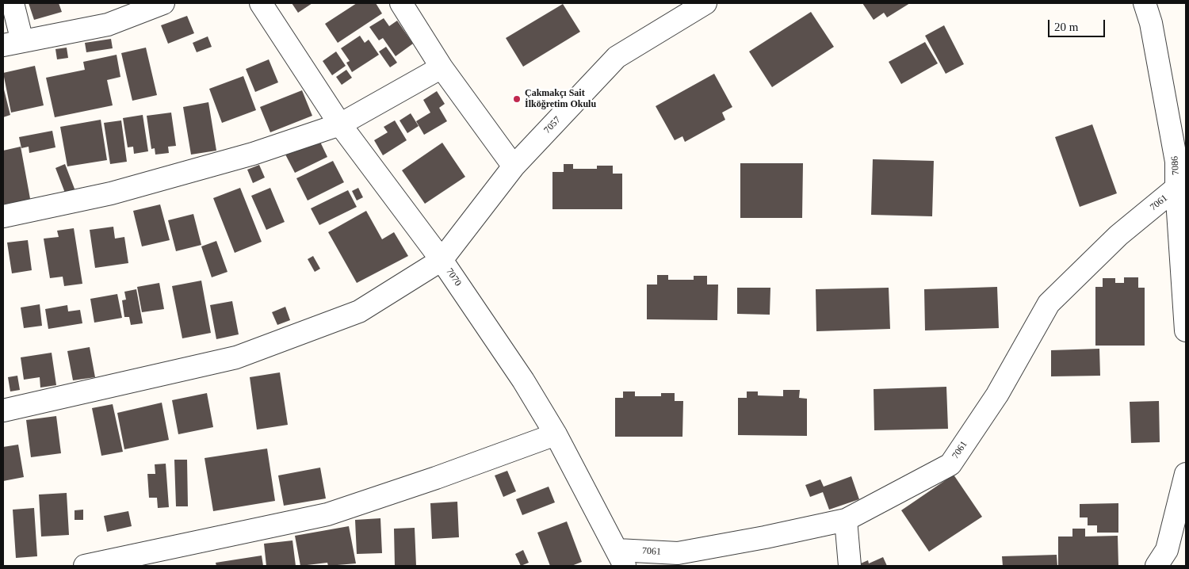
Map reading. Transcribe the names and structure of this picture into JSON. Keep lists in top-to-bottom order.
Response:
{
  "streets": {
    "street": [
      "7057",
      "7086",
      "7061",
      "7070"
    ]
  },
  "crossings": [
    ["7057", "7070"],
    ["7086", "7061"],
    ["7061", "7070"]
  ],
  "places": ["Çakmakçı Sait İlköğretim Okulu"],
  "scale_bar": "20 m"
}
